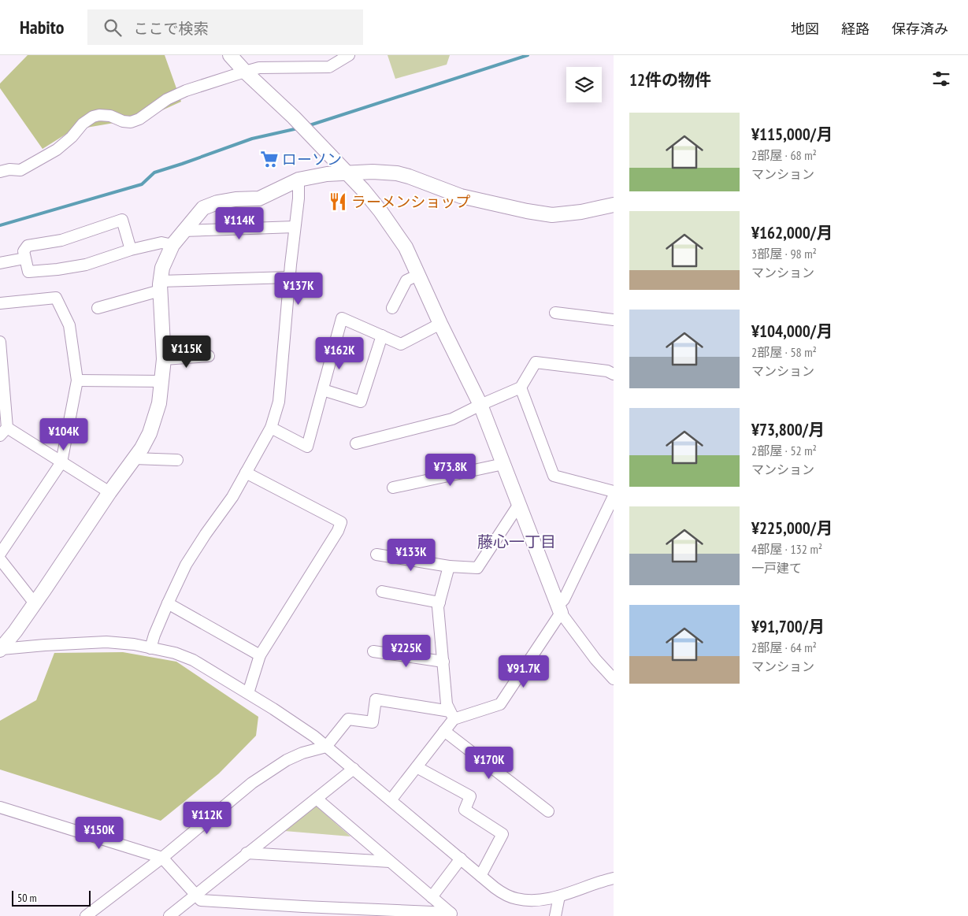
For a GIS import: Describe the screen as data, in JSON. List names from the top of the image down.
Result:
{
  "districts": ["藤心一丁目"],
  "places": {
    "supermarket": ["ローソン"],
    "restaurant": ["ラーメンショップ"]
  },
  "scale_bar": "50 m",
  "page": {
    "header": "Habito",
    "search": "ここで検索",
    "nav": ["地図", "経路", "保存済み"],
    "heading": "12件の物件",
    "list": [
      {
        "name": "¥115,000/月",
        "note": "2部屋 · 68 m² · マンション"
      },
      {
        "name": "¥162,000/月",
        "note": "3部屋 · 98 m² · マンション"
      },
      {
        "name": "¥104,000/月",
        "note": "2部屋 · 58 m² · マンション"
      },
      {
        "name": "¥73,800/月",
        "note": "2部屋 · 52 m² · マンション"
      },
      {
        "name": "¥225,000/月",
        "note": "4部屋 · 132 m² · 一戸建て"
      },
      {
        "name": "¥91,700/月",
        "note": "2部屋 · 64 m² · マンション"
      }
    ],
    "price": [
      "¥114K",
      "¥137K",
      "¥115K",
      "¥162K",
      "¥104K",
      "¥73.8K",
      "¥133K",
      "¥225K",
      "¥91.7K",
      "¥170K",
      "¥112K",
      "¥150K"
    ],
    "scale": "50 m"
  }
}
